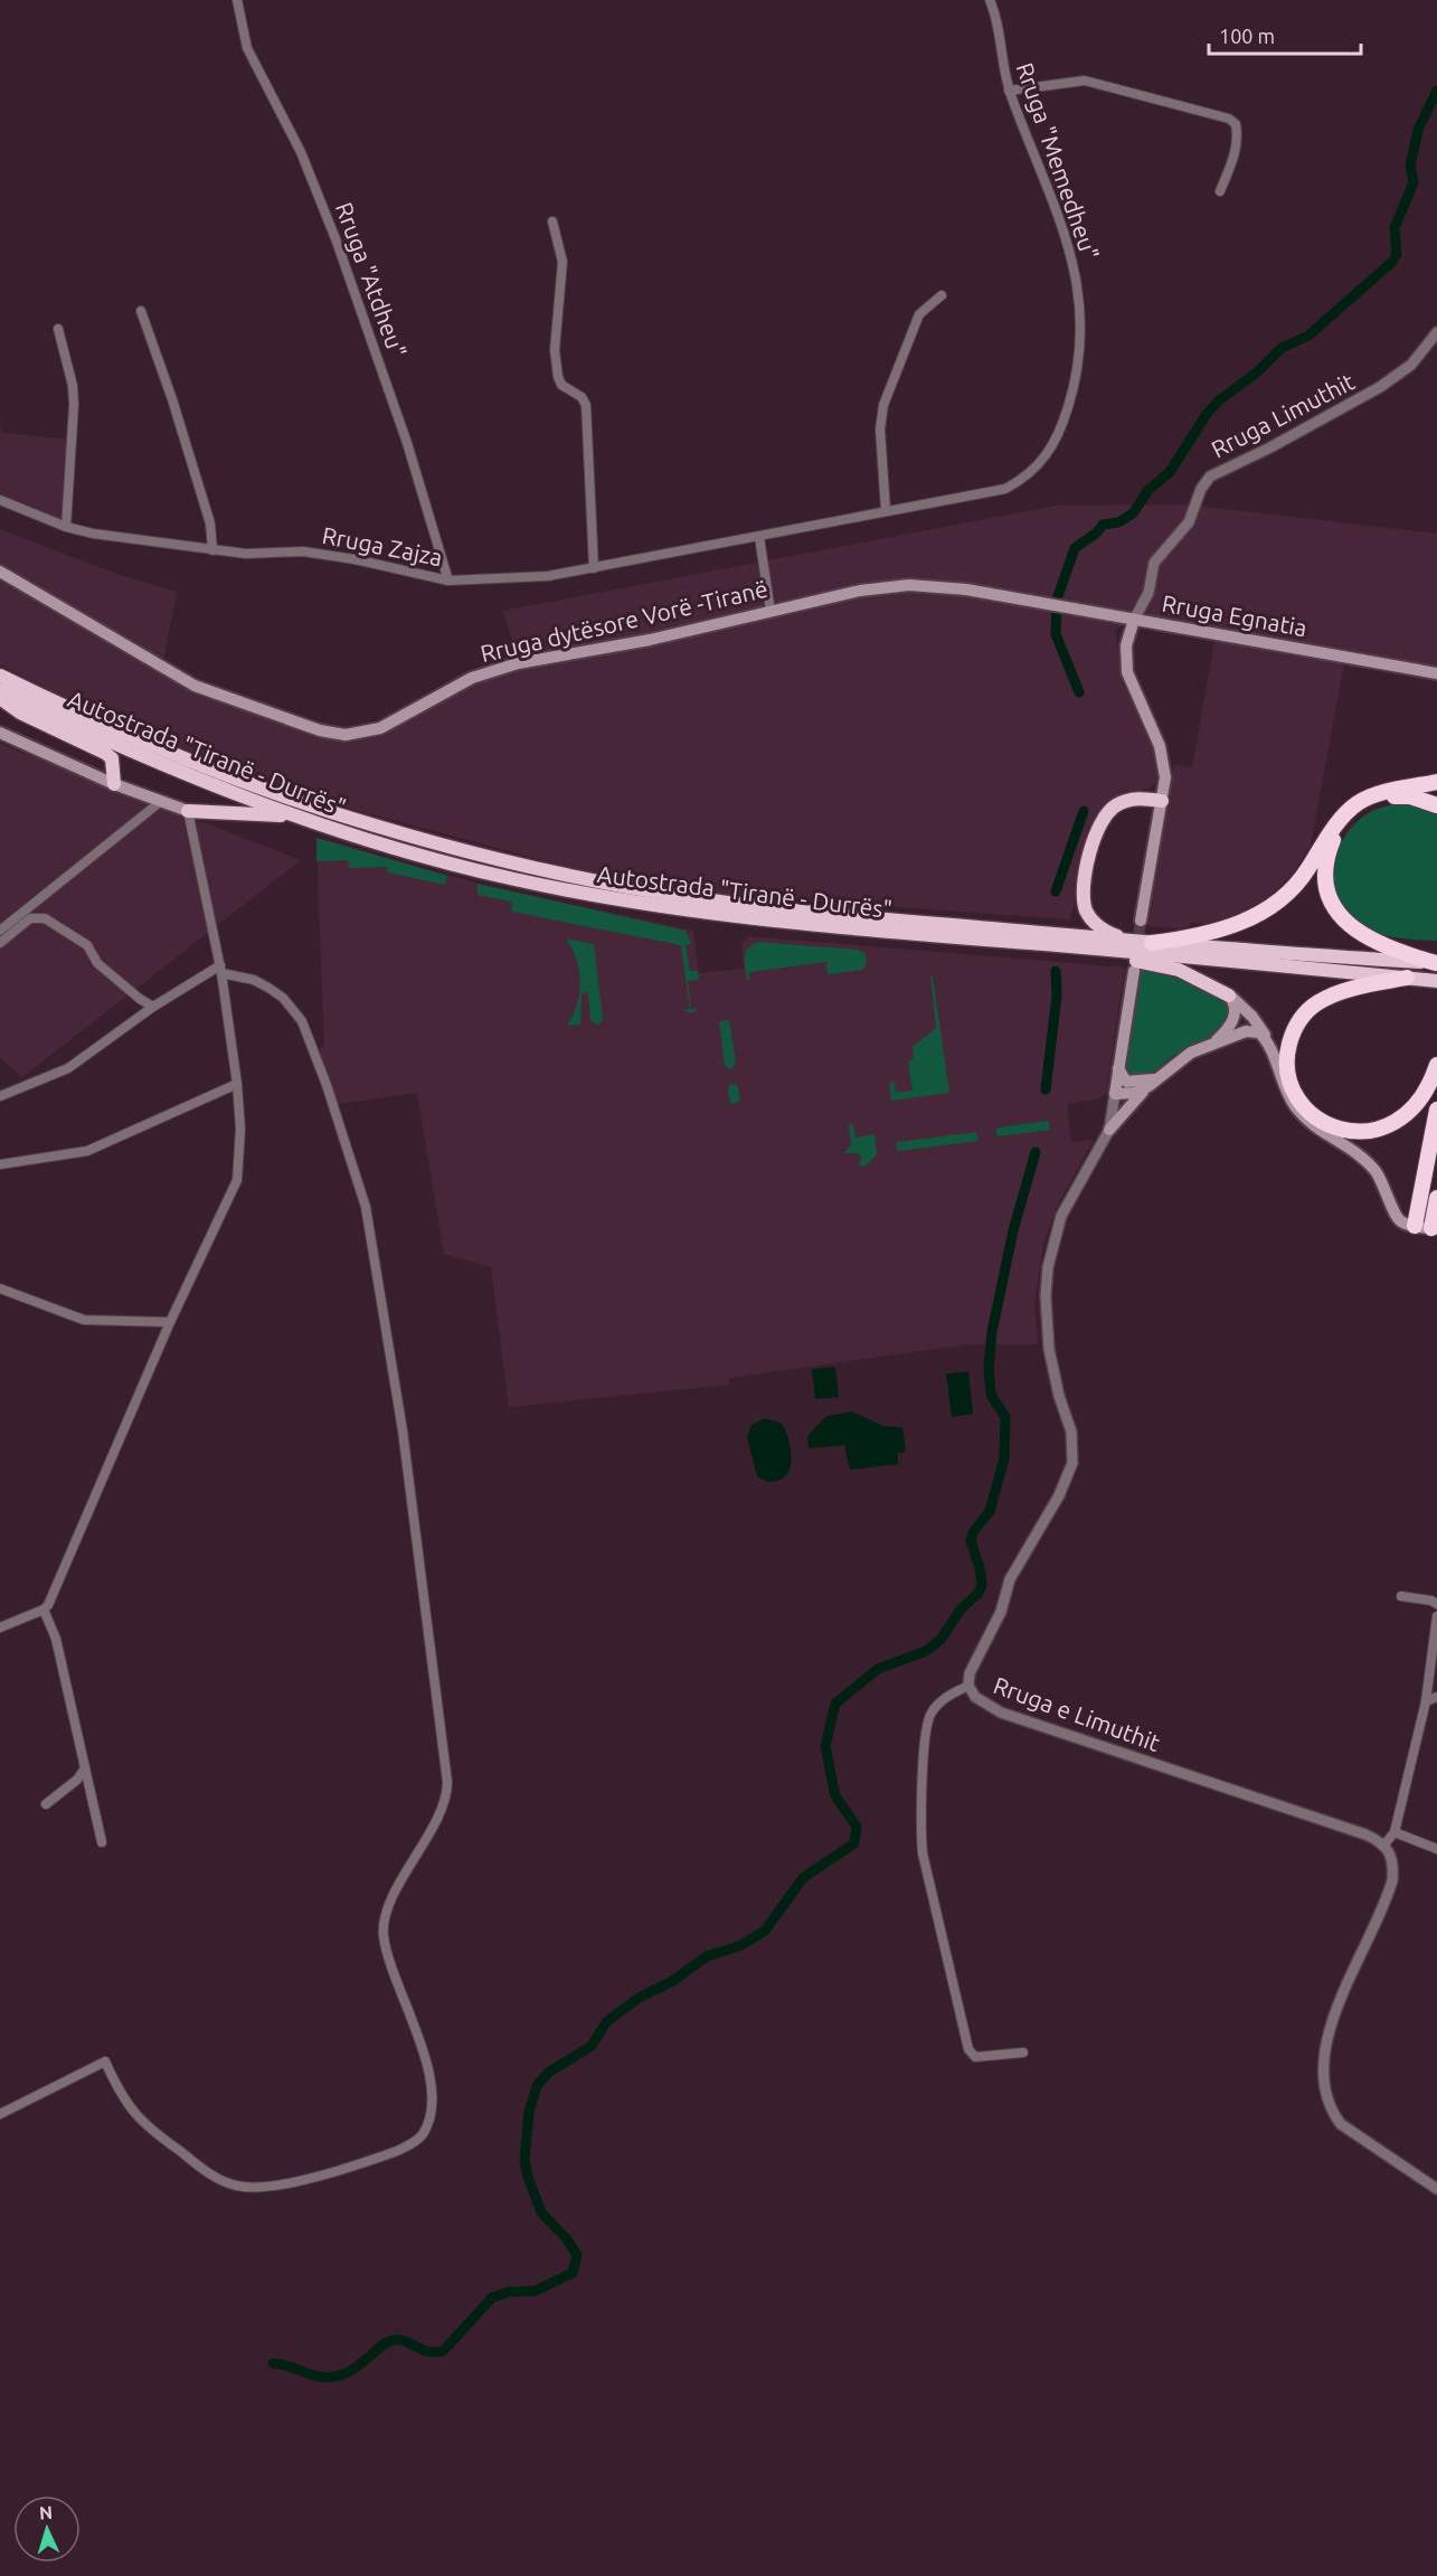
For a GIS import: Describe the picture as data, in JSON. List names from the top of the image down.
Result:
{
  "streets": {
    "highway": ["Autostrada \"Tiranë - Durrës\""],
    "main road": ["Rruga Egnatia", "Rruga dytësore Vorë -Tiranë"],
    "street": [
      "Rruga \"Memedheu\"",
      "Rruga \"Atdheu\"",
      "Rruga Limuthit",
      "Rruga Zajza",
      "Rruga e Limuthit"
    ]
  },
  "crossings": [
    ["Rruga \"Memedheu\"", "Rruga Zajza"],
    ["Rruga \"Atdheu\"", "Rruga Zajza"],
    ["Rruga Limuthit", "Rruga Egnatia"],
    ["Rruga Limuthit", "Rruga dytësore Vorë -Tiranë"],
    ["Rruga Egnatia", "Rruga dytësore Vorë -Tiranë"]
  ],
  "scale_bar": "100 m",
  "north": "top"
}
